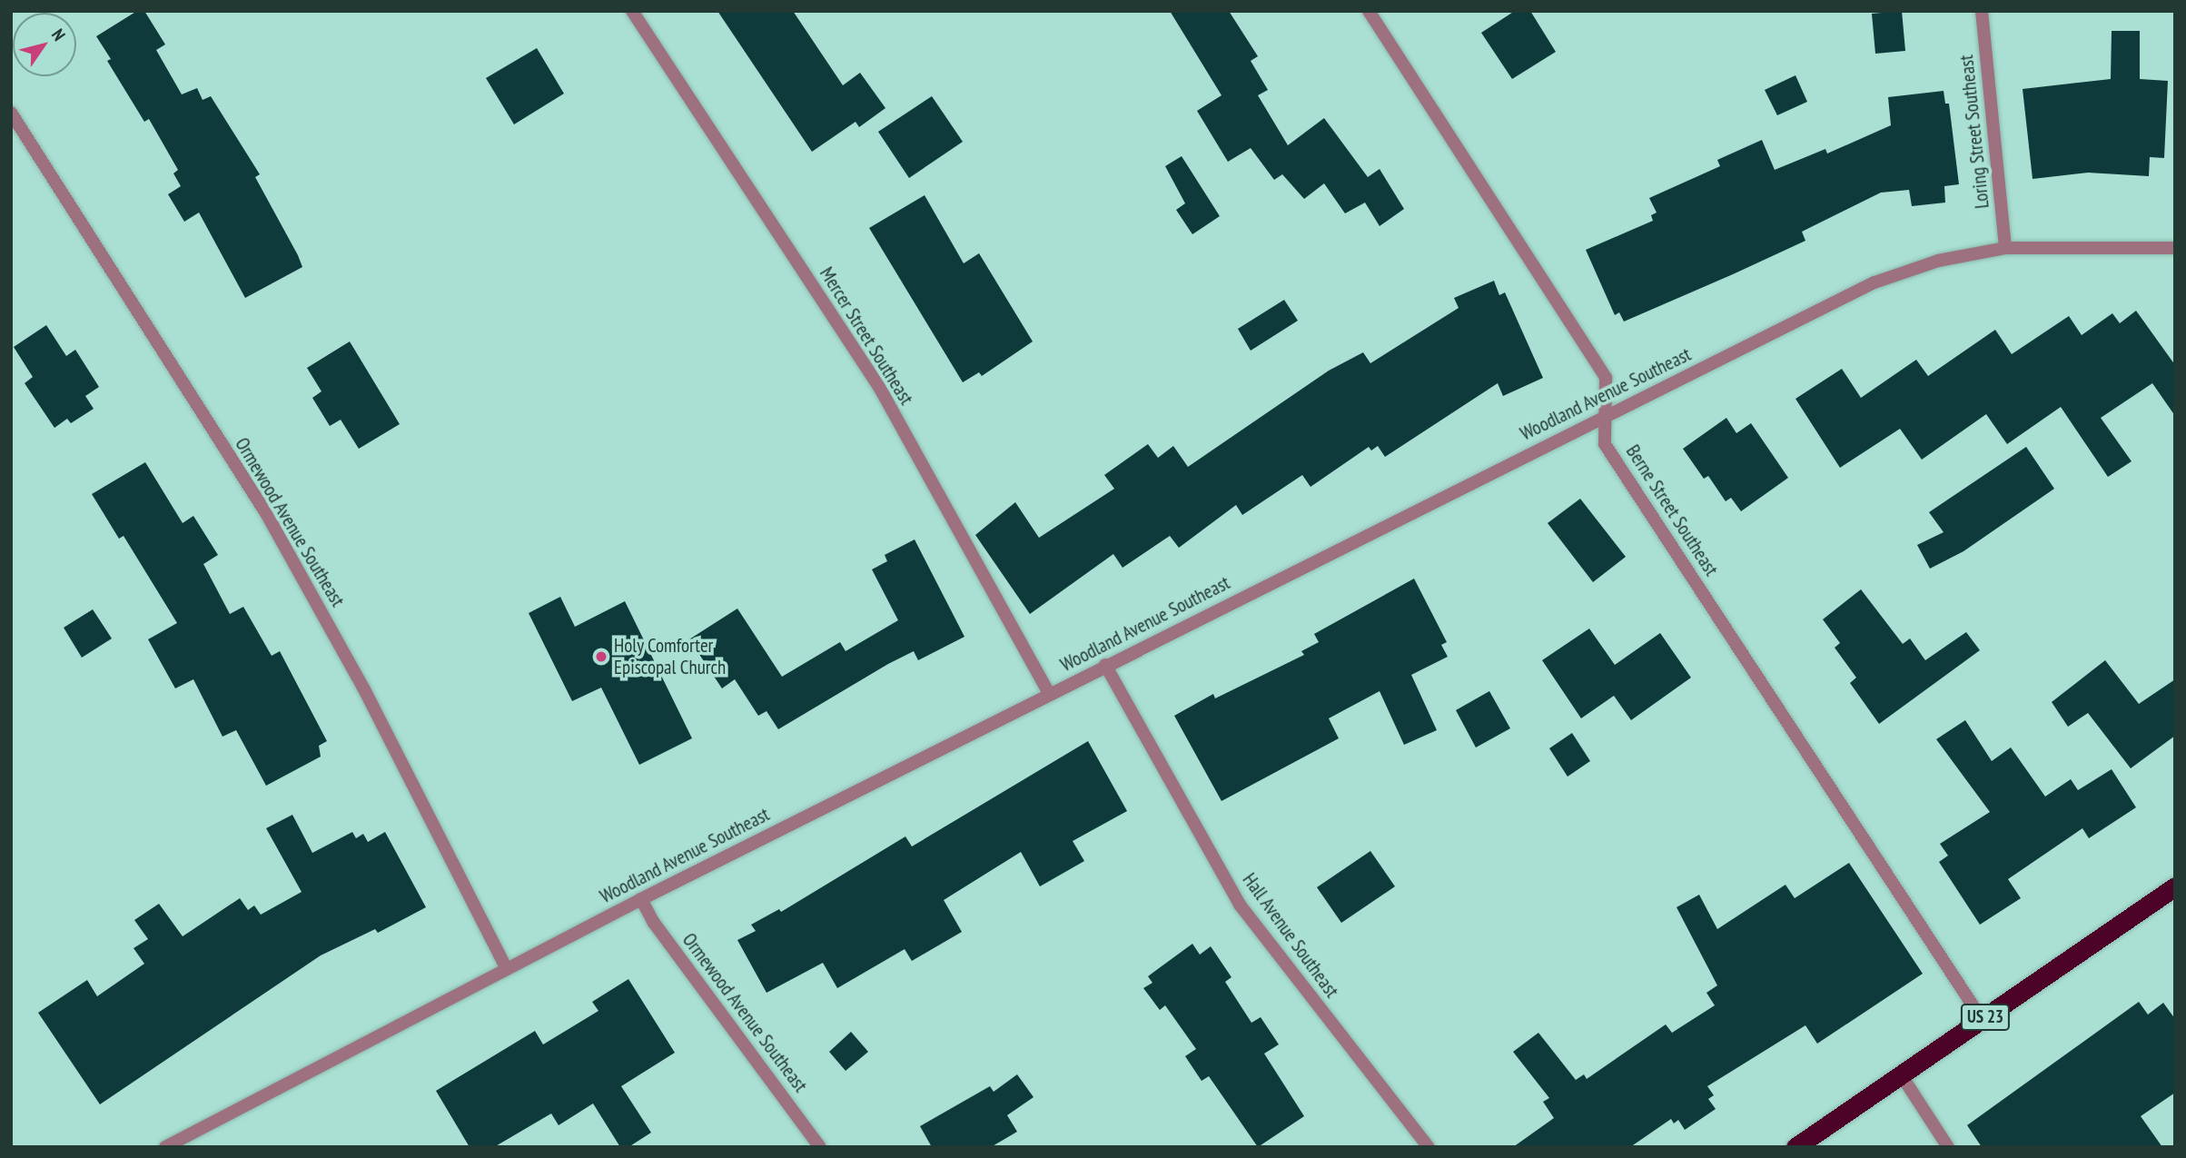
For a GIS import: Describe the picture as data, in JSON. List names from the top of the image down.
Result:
{
  "streets": {
    "highway": ["US 23"],
    "street": [
      "Loring Street Southeast",
      "Mercer Street Southeast",
      "Woodland Avenue Southeast",
      "Berne Street Southeast",
      "Ormewood Avenue Southeast",
      "Hall Avenue Southeast"
    ]
  },
  "crossings": [
    ["Loring Street Southeast", "Woodland Avenue Southeast"],
    ["Mercer Street Southeast", "Woodland Avenue Southeast"],
    ["Woodland Avenue Southeast", "Berne Street Southeast"],
    ["Woodland Avenue Southeast", "Ormewood Avenue Southeast"],
    ["Woodland Avenue Southeast", "Hall Avenue Southeast"],
    ["Berne Street Southeast", "US 23"]
  ],
  "places": ["Holy Comforter Episcopal Church"],
  "north": "top right"
}
